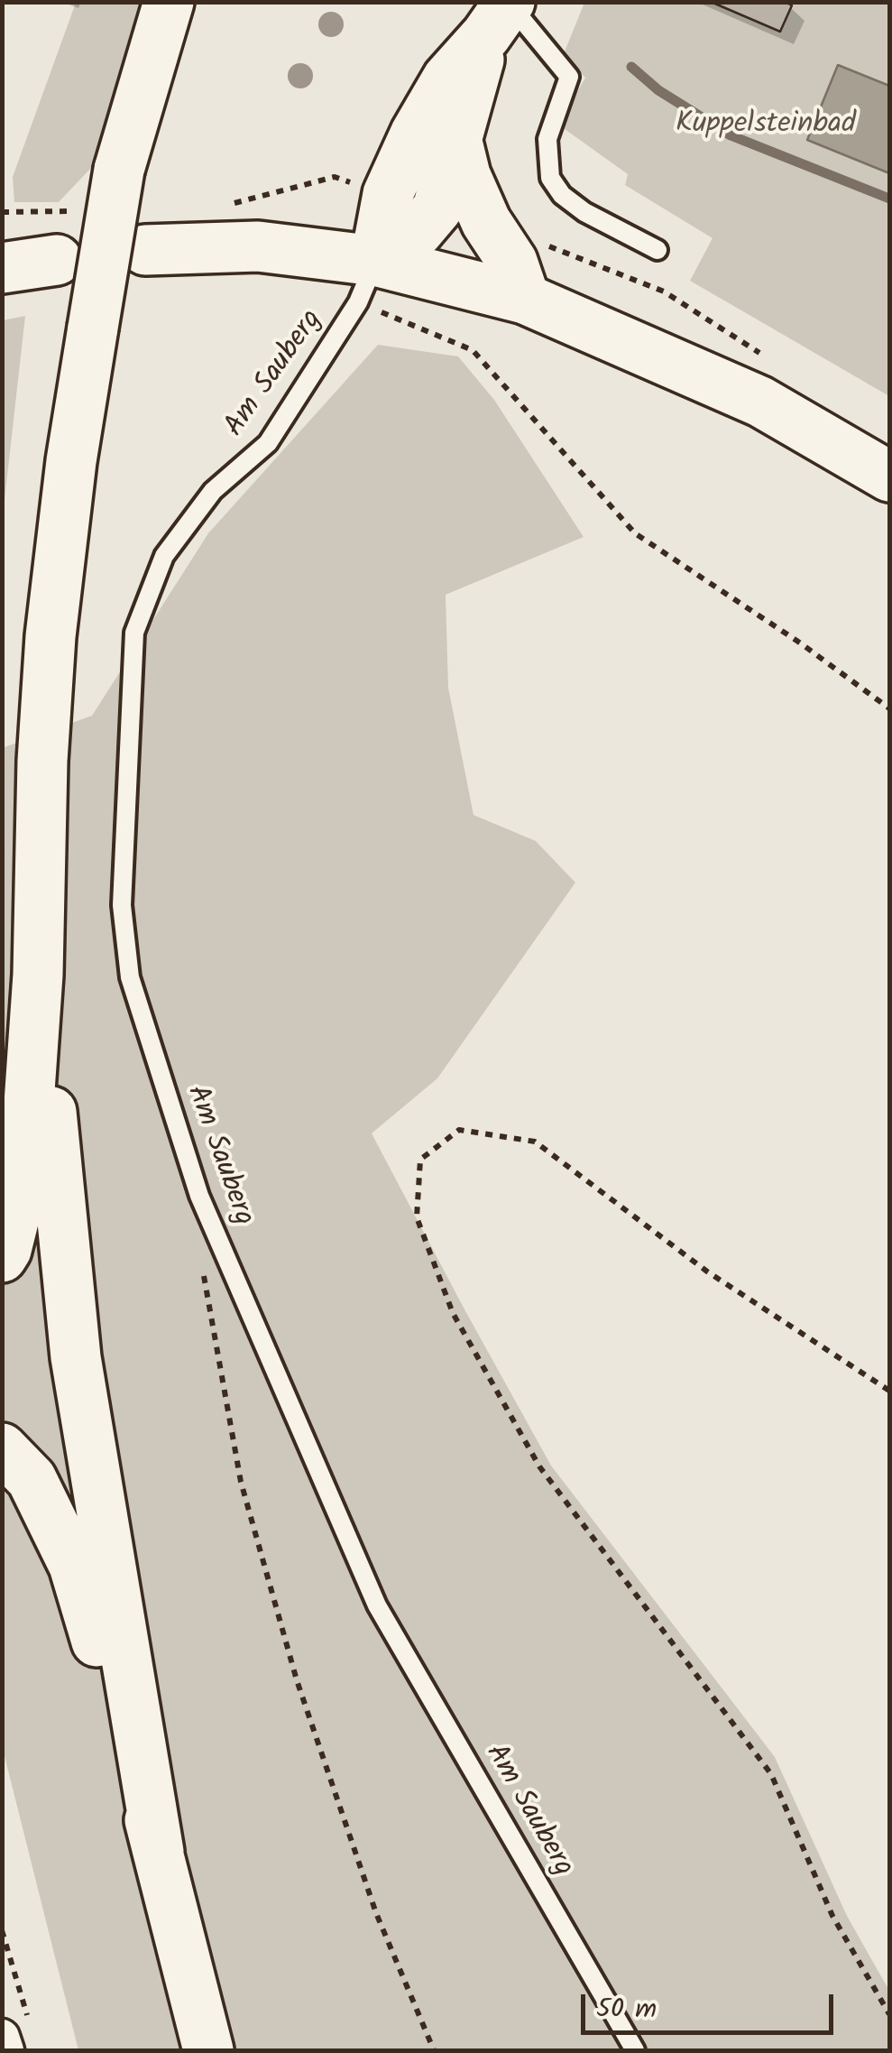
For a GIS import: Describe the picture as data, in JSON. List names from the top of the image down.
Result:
{
  "streets": {
    "lane": ["Am Sauberg"]
  },
  "parks": ["Kuppelsteinbad"],
  "scale_bar": "50 m"
}
